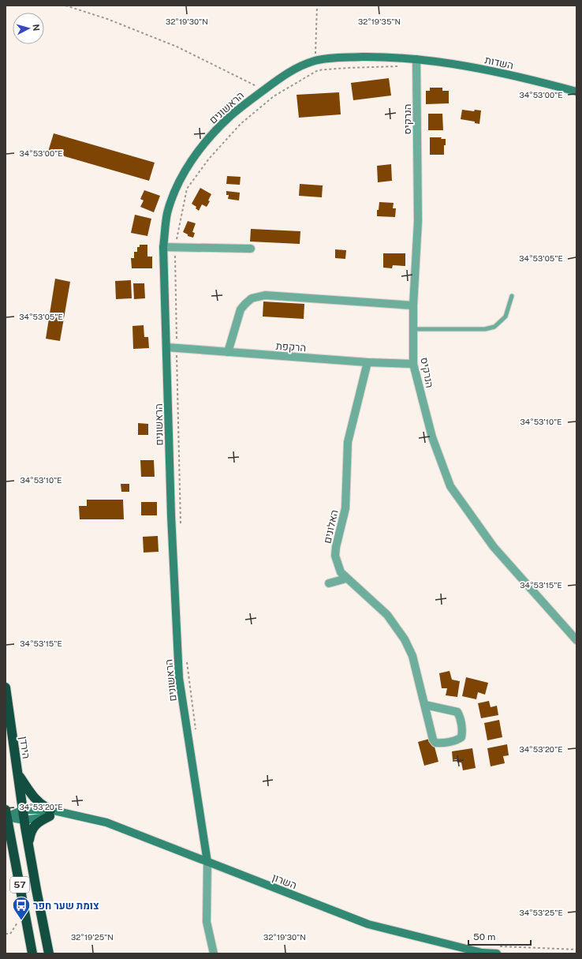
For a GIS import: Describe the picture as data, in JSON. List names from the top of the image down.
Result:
{
  "streets": {
    "highway": ["הירדן", "57"],
    "street": [
      "השדות",
      "הראשונים",
      "הנרקיס",
      "הרקפת",
      "האלונים",
      "השרון"
    ]
  },
  "crossings": [
    ["השדות", "הראשונים"],
    ["השדות", "הנרקיס"],
    ["הראשונים", "הנרקיס"],
    ["הראשונים", "הרקפת"],
    ["הראשונים", "השרון"],
    ["הנרקיס", "הרקפת"],
    ["הרקפת", "האלונים"],
    ["הירדן", "השרון"],
    ["הירדן", "57"],
    ["השרון", "57"]
  ],
  "places": {
    "bus stop": ["צומת שער חפר"]
  },
  "scale_bar": "50 m",
  "north": "right",
  "coordinates": [
    "32°19'30\"N",
    "32°19'35\"N",
    "34°53'00\"E",
    "34°53'05\"E",
    "34°53'10\"E",
    "34°53'15\"E",
    "34°53'20\"E",
    "34°53'25\"E",
    "32°19'25\"N"
  ]
}
